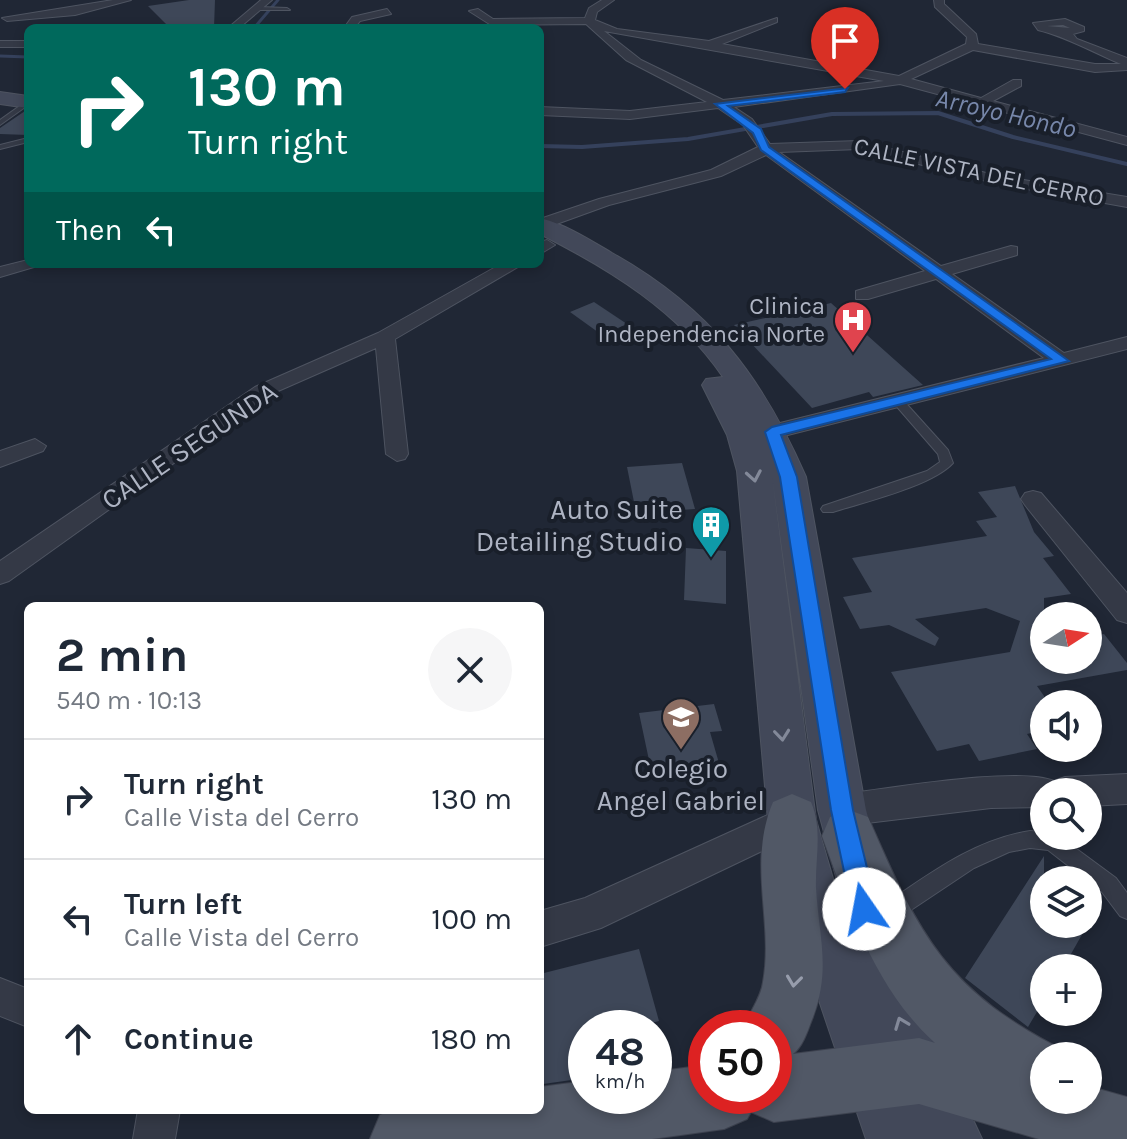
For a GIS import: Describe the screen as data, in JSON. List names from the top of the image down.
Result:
{
  "streets": {
    "street": ["CALLE VISTA DEL CERRO", "CALLE SEGUNDA"]
  },
  "crossings": [
    ["CALLE VISTA DEL CERRO", "CALLE SEGUNDA"]
  ],
  "water": ["Arroyo Hondo"],
  "places": {
    "hospital": ["Clinica Independencia Norte"],
    "building": ["Auto Suite Detailing Studio"],
    "school or university": ["Colegio Angel Gabriel"]
  },
  "north": "right",
  "page": {
    "turn": ["130 m", "Turn right"],
    "then": "Then",
    "map_buttons": ["+", "−"],
    "heading": ["2 min", "540 m · 10:13"],
    "list": [
      {
        "name": "Turn right",
        "note": "Calle Vista del Cerro",
        "value": "130 m"
      },
      {
        "name": "Turn left",
        "note": "Calle Vista del Cerro",
        "value": "100 m"
      },
      {
        "name": "Continue",
        "value": "180 m"
      }
    ],
    "speed": "48 km/h",
    "limit": "50"
  }
}
